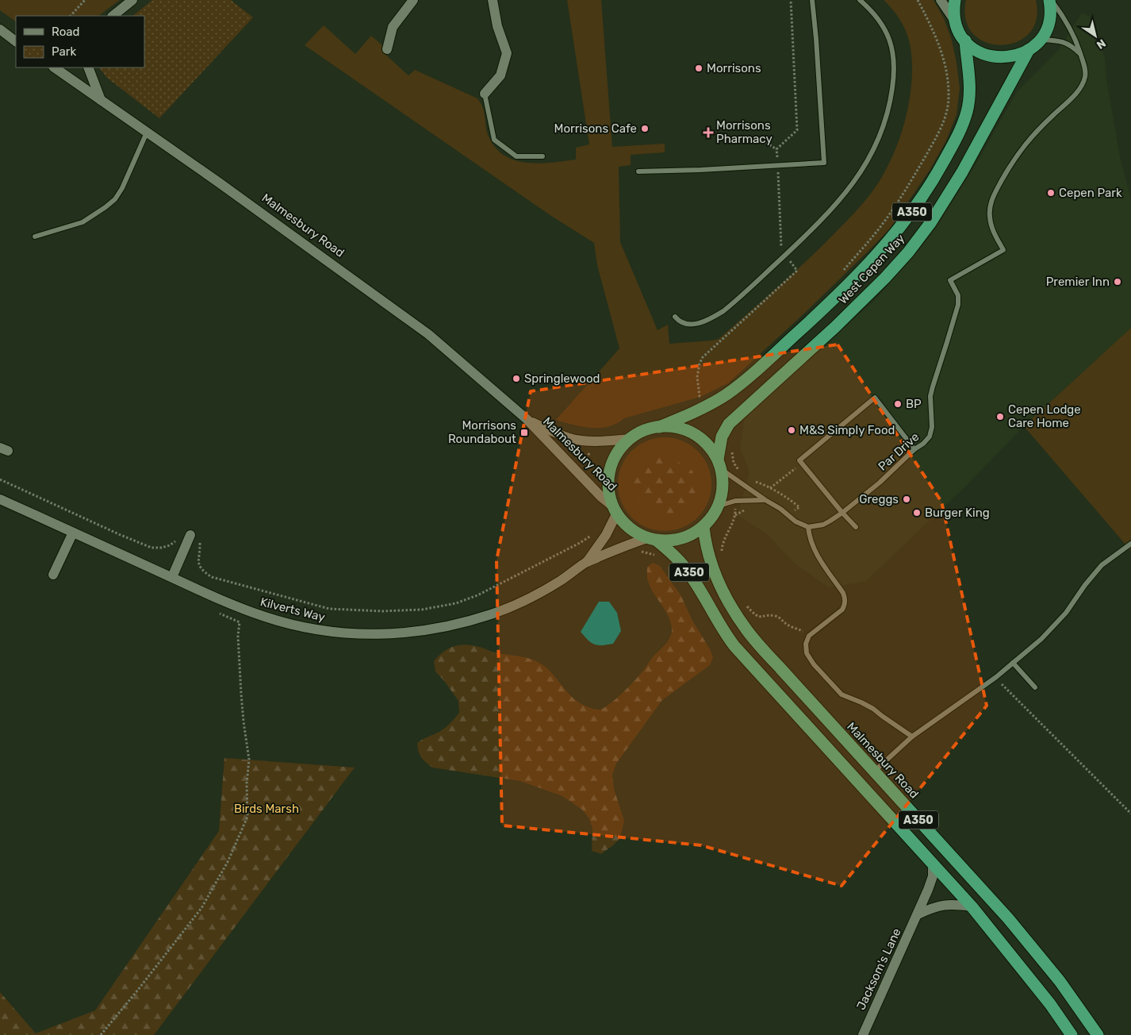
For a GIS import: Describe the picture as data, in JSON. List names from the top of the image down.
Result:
{
  "streets": {
    "highway": ["A350", "Malmesbury Road", "West Cepen Way"],
    "main road": ["Kilverts Way", "Jacksom's Lane"],
    "lane": ["Par Drive"]
  },
  "crossings": [
    ["A350", "Malmesbury Road"],
    ["A350", "West Cepen Way"],
    ["A350", "Kilverts Way"],
    ["A350", "Jacksom's Lane"],
    ["Malmesbury Road", "West Cepen Way"],
    ["Malmesbury Road", "Kilverts Way"],
    ["West Cepen Way", "Kilverts Way"]
  ],
  "parks": ["Birds Marsh"],
  "places": {
    "other": [
      "Morrisons",
      "Morrisons Cafe",
      "Cepen Park",
      "Premier Inn",
      "Springlewood",
      "BP",
      "Cepen Lodge Care Home",
      "M&S Simply Food",
      "Greggs",
      "Burger King"
    ],
    "health": ["Morrisons Pharmacy"],
    "transit": ["Morrisons Roundabout"]
  },
  "legend": ["Road", "Park"],
  "north": "bottom right"
}
